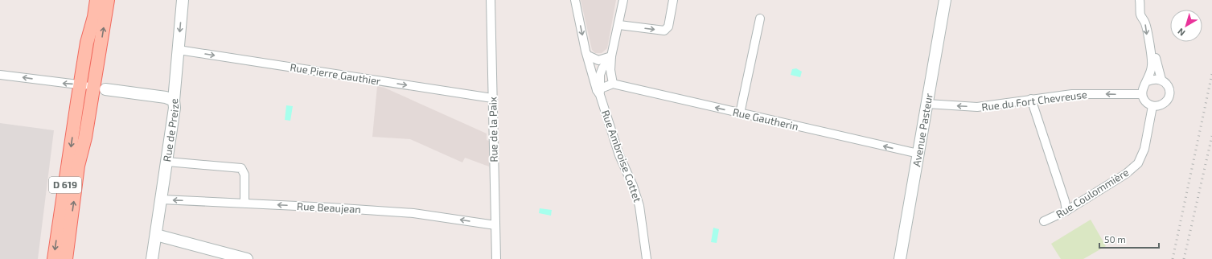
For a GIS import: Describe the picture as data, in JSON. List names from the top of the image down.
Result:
{
  "streets": {
    "main road": ["D 619"],
    "street": [
      "Rue Pierre Gauthier",
      "Rue du Fort Chevreuse",
      "Rue Gautherin",
      "Rue de Preize",
      "Rue de la Paix",
      "Avenue Pasteur",
      "Rue Ambroise Cottet",
      "Rue Coulommière",
      "Rue Beaujean"
    ]
  },
  "crossings": [
    ["Rue Pierre Gauthier", "Rue de Preize"],
    ["Rue Pierre Gauthier", "Rue de la Paix"],
    ["Rue du Fort Chevreuse", "Avenue Pasteur"],
    ["Rue du Fort Chevreuse", "Rue Coulommière"],
    ["Rue Gautherin", "Avenue Pasteur"],
    ["Rue de Preize", "Rue Beaujean"],
    ["Rue de la Paix", "Rue Beaujean"]
  ],
  "one_way": [
    "Rue Pierre Gauthier",
    "Rue du Fort Chevreuse",
    "Rue Gautherin",
    "Rue Beaujean"
  ],
  "scale_bar": "50 m",
  "north": "bottom left"
}
